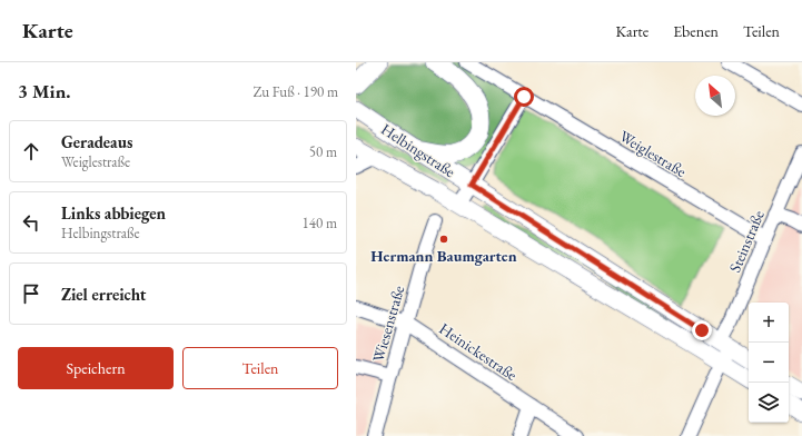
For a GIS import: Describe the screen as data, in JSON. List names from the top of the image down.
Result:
{
  "streets": {
    "main road": ["Helbingstraße"],
    "street": [
      "Weiglestraße",
      "Steinstraße",
      "Wiesenstraße",
      "Heinickestraße"
    ]
  },
  "crossings": [
    ["Helbingstraße", "Steinstraße"],
    ["Weiglestraße", "Steinstraße"],
    ["Wiesenstraße", "Heinickestraße"]
  ],
  "places": ["Hermann Baumgarten"],
  "north": "top left",
  "page": {
    "header": "Karte",
    "nav": ["Karte", "Ebenen", "Teilen"],
    "heading": ["3 Min.", "Zu Fuß · 190 m"],
    "list": [
      ["Geradeaus", "Weiglestraße", "50 m"],
      ["Links abbiegen", "Helbingstraße", "140 m"],
      "Ziel erreicht"
    ],
    "map_buttons": ["+", "−"],
    "buttons": ["Speichern", "Teilen"]
  }
}
